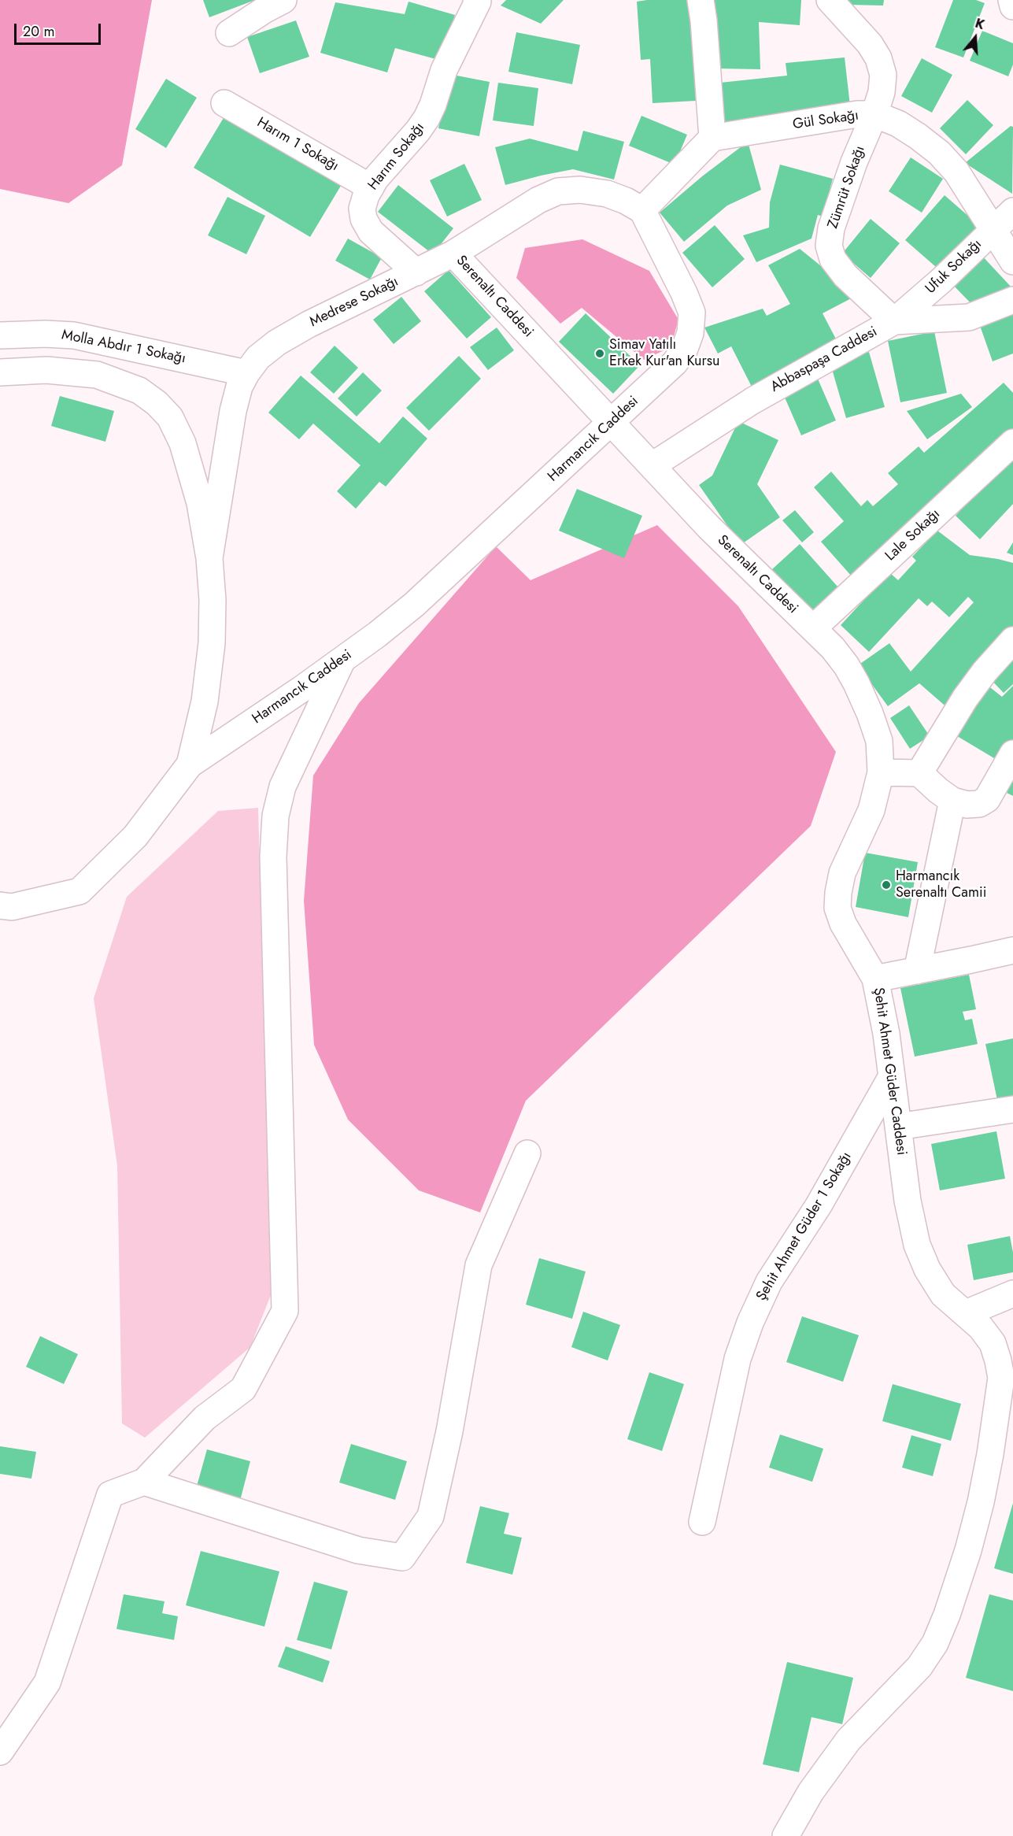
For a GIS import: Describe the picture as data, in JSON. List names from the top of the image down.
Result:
{
  "streets": {
    "street": [
      "Gül Sokağı",
      "Harım 1 Sokağı",
      "Harım Sokağı",
      "Zümrüt Sokağı",
      "Ufuk Sokağı",
      "Serenaltı Caddesi",
      "Medrese Sokağı",
      "Molla Abdır 1 Sokağı",
      "Abbaspaşa Caddesi",
      "Harmancık Caddesi",
      "Lale Sokağı",
      "Şehit Ahmet Güder Caddesi",
      "Şehit Ahmet Güder 1 Sokağı"
    ]
  },
  "crossings": [
    ["Gül Sokağı", "Zümrüt Sokağı"],
    ["Gül Sokağı", "Ufuk Sokağı"],
    ["Harım 1 Sokağı", "Harım Sokağı"],
    ["Harım Sokağı", "Medrese Sokağı"],
    ["Zümrüt Sokağı", "Ufuk Sokağı"],
    ["Zümrüt Sokağı", "Abbaspaşa Caddesi"],
    ["Ufuk Sokağı", "Abbaspaşa Caddesi"],
    ["Serenaltı Caddesi", "Medrese Sokağı"],
    ["Serenaltı Caddesi", "Abbaspaşa Caddesi"],
    ["Serenaltı Caddesi", "Harmancık Caddesi"],
    ["Serenaltı Caddesi", "Lale Sokağı"],
    ["Serenaltı Caddesi", "Şehit Ahmet Güder Caddesi"],
    ["Medrese Sokağı", "Molla Abdır 1 Sokağı"],
    ["Medrese Sokağı", "Harmancık Caddesi"],
    ["Şehit Ahmet Güder Caddesi", "Şehit Ahmet Güder 1 Sokağı"]
  ],
  "places": ["Simav Yatılı Erkek Kur'an Kursu", "Harmancık Serenaltı Camii"],
  "scale_bar": "20 m",
  "north": "top"
}
